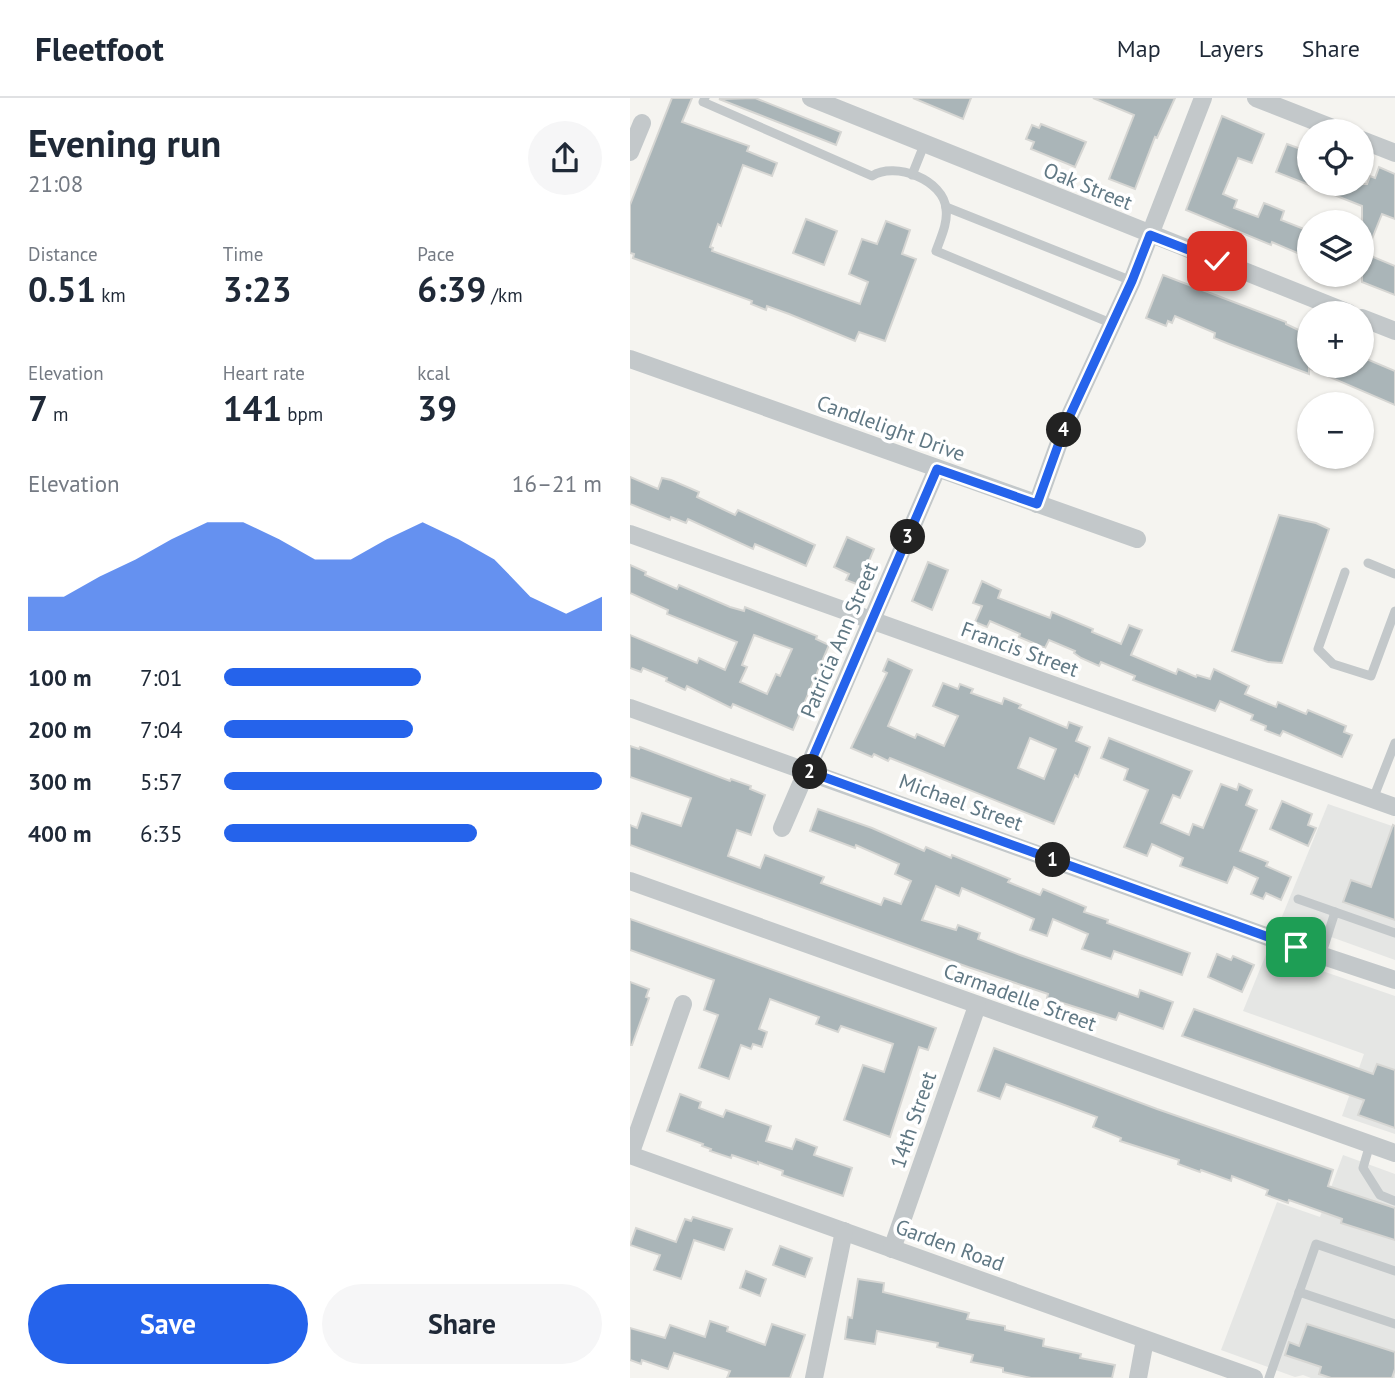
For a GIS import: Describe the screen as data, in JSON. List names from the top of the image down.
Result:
{
  "streets": {
    "street": [
      "Oak Street",
      "Candlelight Drive",
      "Patricia Ann Street",
      "Francis Street",
      "Michael Street",
      "Carmadelle Street",
      "14th Street",
      "Garden Road"
    ]
  },
  "crossings": [
    ["Candlelight Drive", "Patricia Ann Street"],
    ["Patricia Ann Street", "Francis Street"],
    ["Patricia Ann Street", "Michael Street"],
    ["Carmadelle Street", "14th Street"],
    ["14th Street", "Garden Road"]
  ],
  "page": {
    "header": "Fleetfoot",
    "nav": ["Map", "Layers", "Share"],
    "heading": ["Evening run", "21:08"],
    "map_buttons": ["+", "−"],
    "stats": [
      ["Distance", "0.51 km"],
      ["Time", "3:23"],
      ["Pace", "6:39 /km"],
      ["Elevation", "7 m"],
      ["Heart rate", "141 bpm"],
      ["kcal", "39"]
    ],
    "pins": [
      "4",
      "3",
      "2",
      "1"
    ],
    "chart": ["Elevation", "16–21 m"],
    "list": [
      {
        "name": "100 m",
        "note": "7:01"
      },
      {
        "name": "200 m",
        "note": "7:04"
      },
      {
        "name": "300 m",
        "note": "5:57"
      },
      {
        "name": "400 m",
        "note": "6:35"
      }
    ],
    "buttons": ["Save", "Share"]
  }
}
